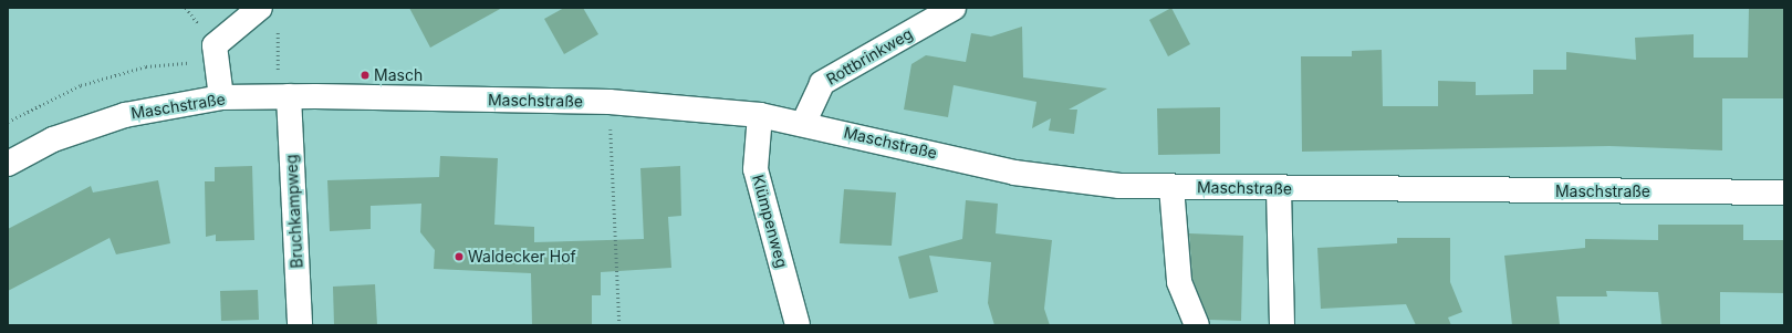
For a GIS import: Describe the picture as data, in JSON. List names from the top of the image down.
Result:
{
  "streets": {
    "street": [
      "Rottbrinkweg",
      "Maschstraße",
      "Bruchkampweg",
      "Klümpenweg"
    ]
  },
  "crossings": [
    ["Rottbrinkweg", "Maschstraße"],
    ["Maschstraße", "Bruchkampweg"],
    ["Maschstraße", "Klümpenweg"]
  ],
  "places": ["Masch", "Waldecker Hof"]
}
